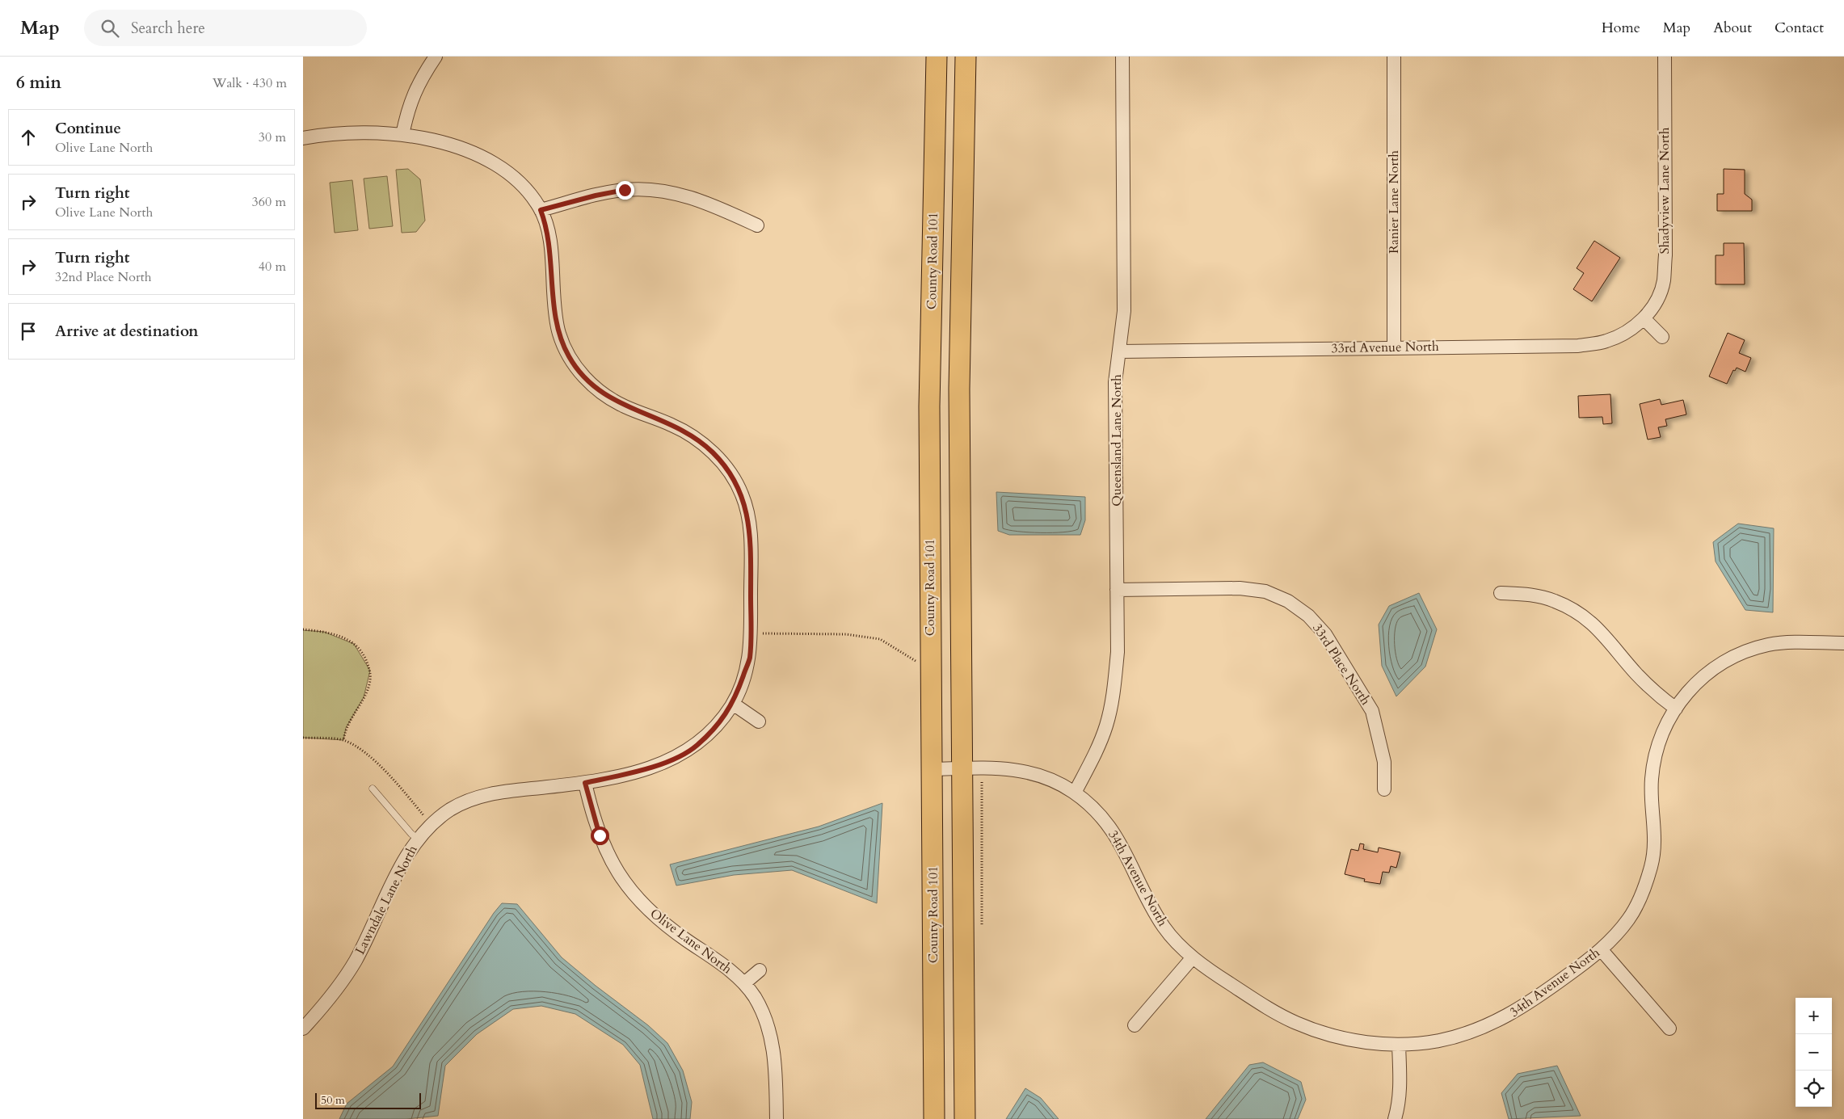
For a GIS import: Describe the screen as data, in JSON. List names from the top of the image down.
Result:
{
  "streets": {
    "main road": ["County Road 101"],
    "street": [
      "Shadyview Lane North",
      "Ranier Lane North",
      "33rd Avenue North",
      "Queensland Lane North",
      "33rd Place North",
      "34th Avenue North",
      "Lawndale Lane North",
      "Olive Lane North"
    ]
  },
  "crossings": [
    ["Shadyview Lane North", "33rd Avenue North"],
    ["Ranier Lane North", "33rd Avenue North"],
    ["County Road 101", "34th Avenue North"],
    ["33rd Avenue North", "Queensland Lane North"],
    ["Queensland Lane North", "33rd Place North"],
    ["Queensland Lane North", "34th Avenue North"],
    ["Lawndale Lane North", "Olive Lane North"]
  ],
  "scale_bar": "50 m",
  "page": {
    "header": "Map",
    "search": "Search here",
    "nav": [
      "Home",
      "Map",
      "About",
      "Contact"
    ],
    "heading": ["6 min", "Walk · 430 m"],
    "list": [
      ["Continue", "Olive Lane North", "30 m"],
      ["Turn right", "Olive Lane North", "360 m"],
      ["Turn right", "32nd Place North", "40 m"],
      "Arrive at destination"
    ],
    "map_buttons": ["+", "−"],
    "scale": "50 m"
  }
}
